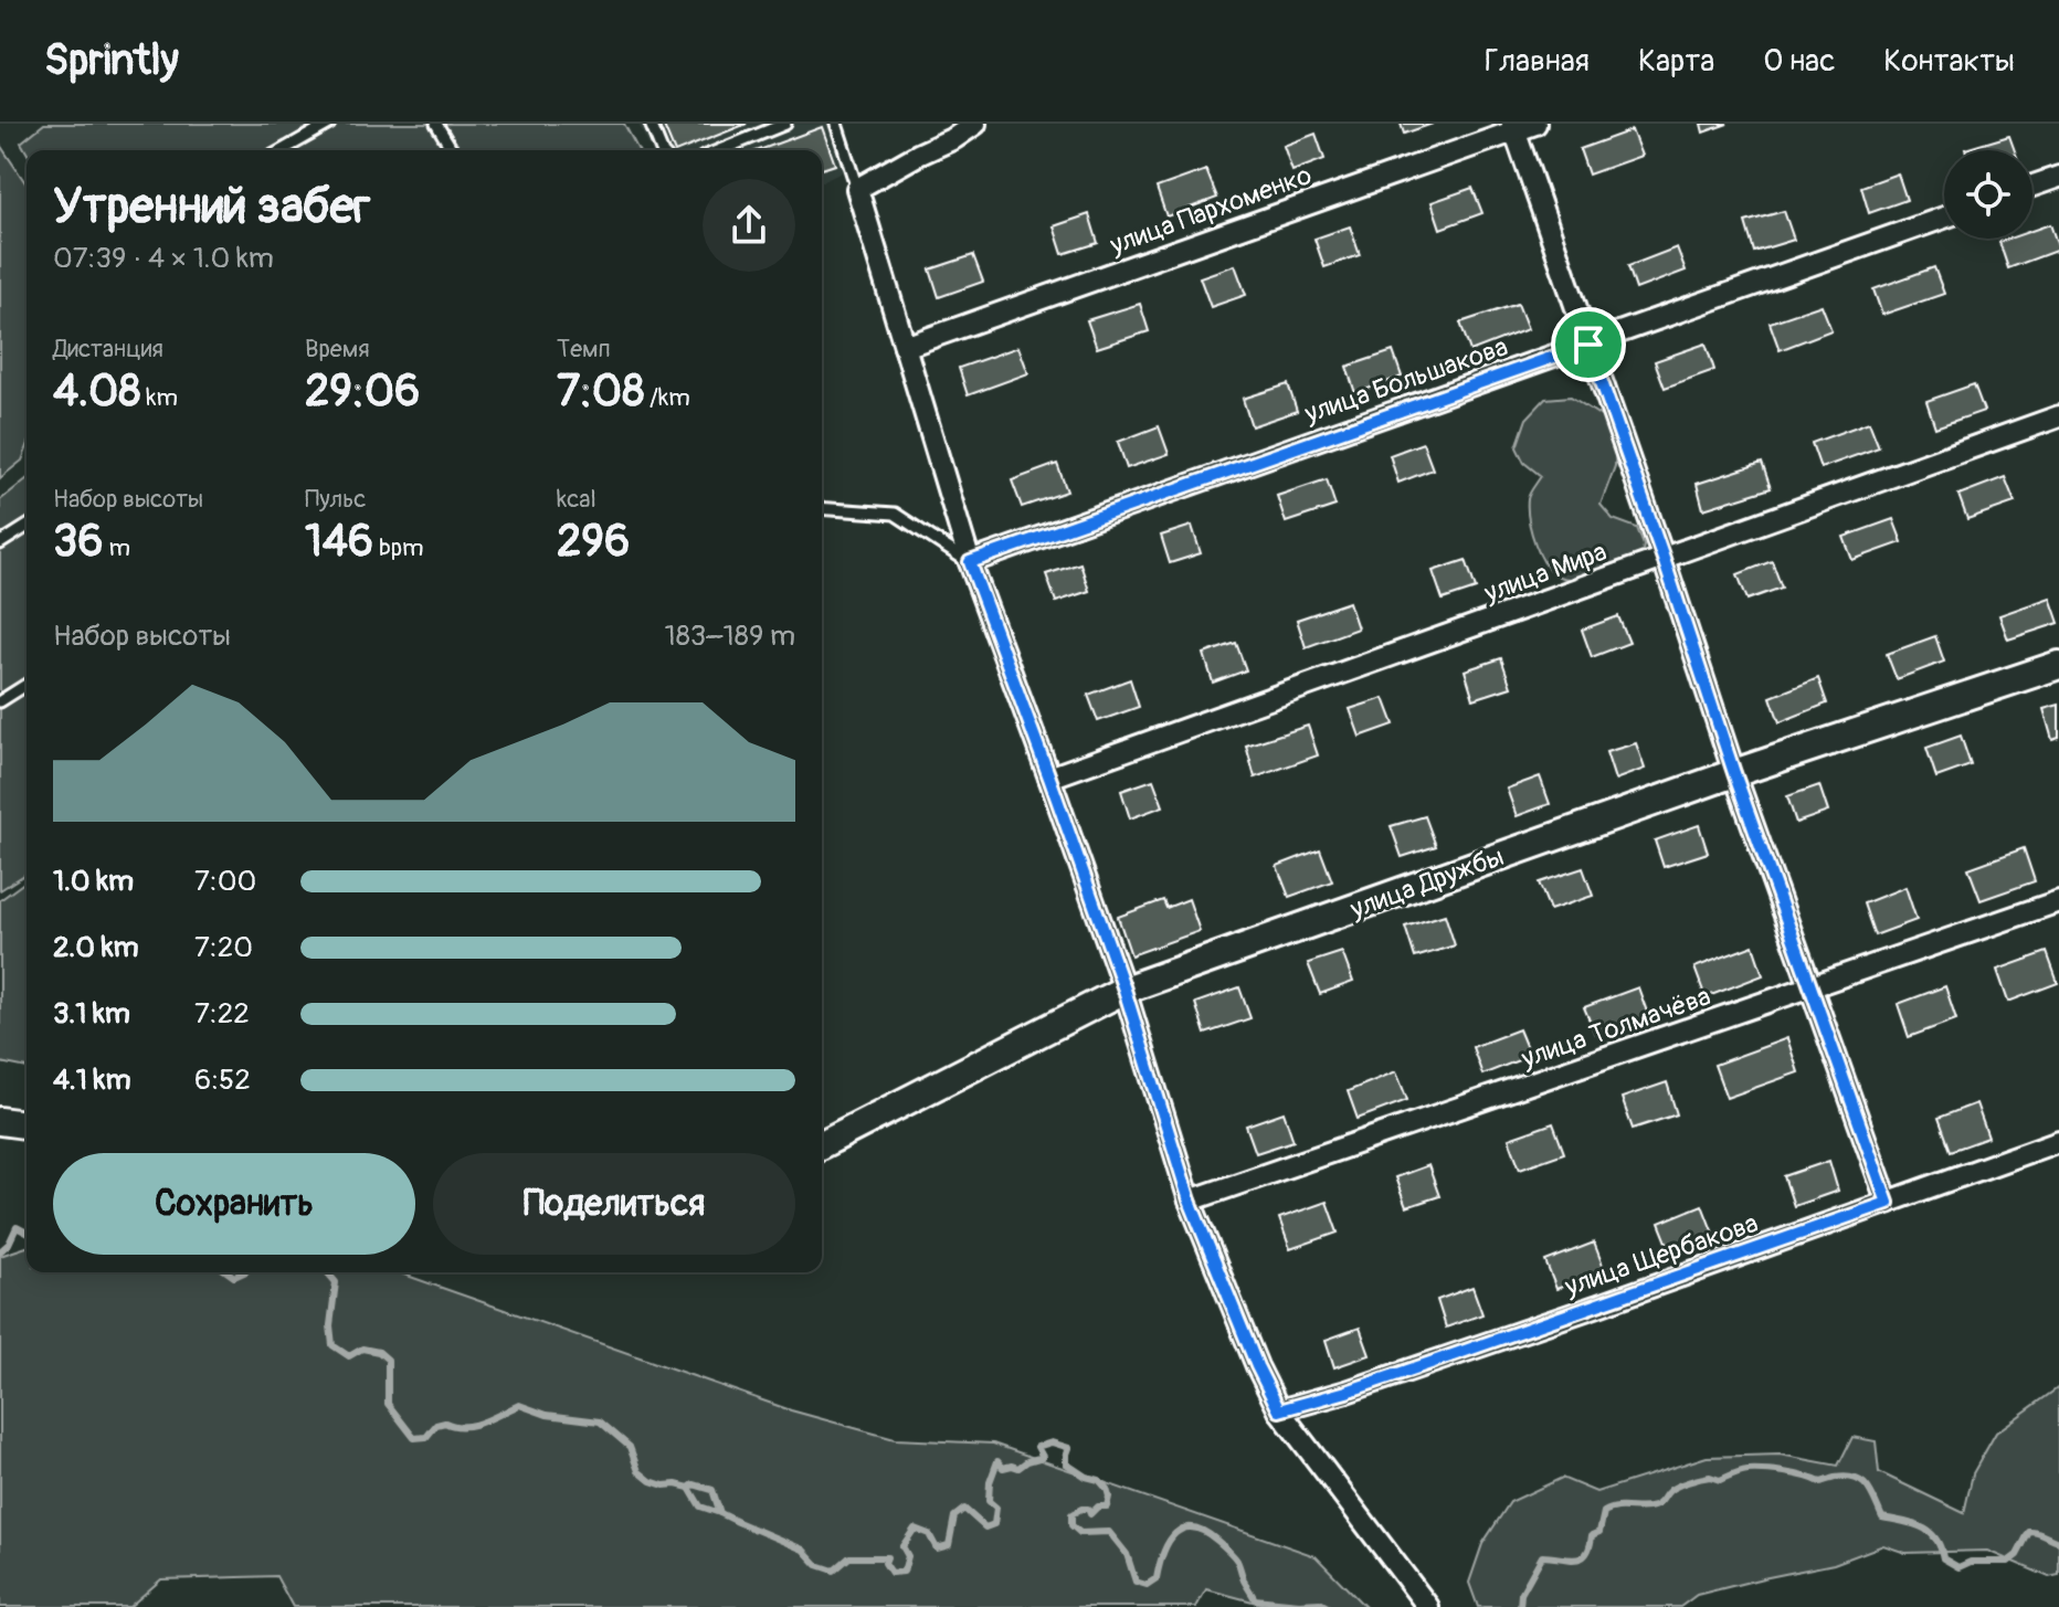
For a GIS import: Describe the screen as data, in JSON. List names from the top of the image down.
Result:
{
  "streets": {
    "street": [
      "улица Пархоменко",
      "улица Большакова",
      "улица Мира",
      "улица Дружбы",
      "улица Толмачёва",
      "улица Щербакова"
    ]
  },
  "page": {
    "header": "Sprintly",
    "nav": [
      "Главная",
      "Карта",
      "О нас",
      "Контакты"
    ],
    "heading": ["Утренний забег", "07:39 · 4 × 1.0 km"],
    "stats": [
      ["Дистанция", "4.08 km"],
      ["Время", "29:06"],
      ["Темп", "7:08 /km"],
      ["Набор высоты", "36 m"],
      ["Пульс", "146 bpm"],
      ["kcal", "296"]
    ],
    "chart": ["Набор высоты", "183–189 m"],
    "list": [
      {
        "name": "1.0 km",
        "note": "7:00"
      },
      {
        "name": "2.0 km",
        "note": "7:20"
      },
      {
        "name": "3.1 km",
        "note": "7:22"
      },
      {
        "name": "4.1 km",
        "note": "6:52"
      }
    ],
    "buttons": ["Сохранить", "Поделиться"]
  }
}
